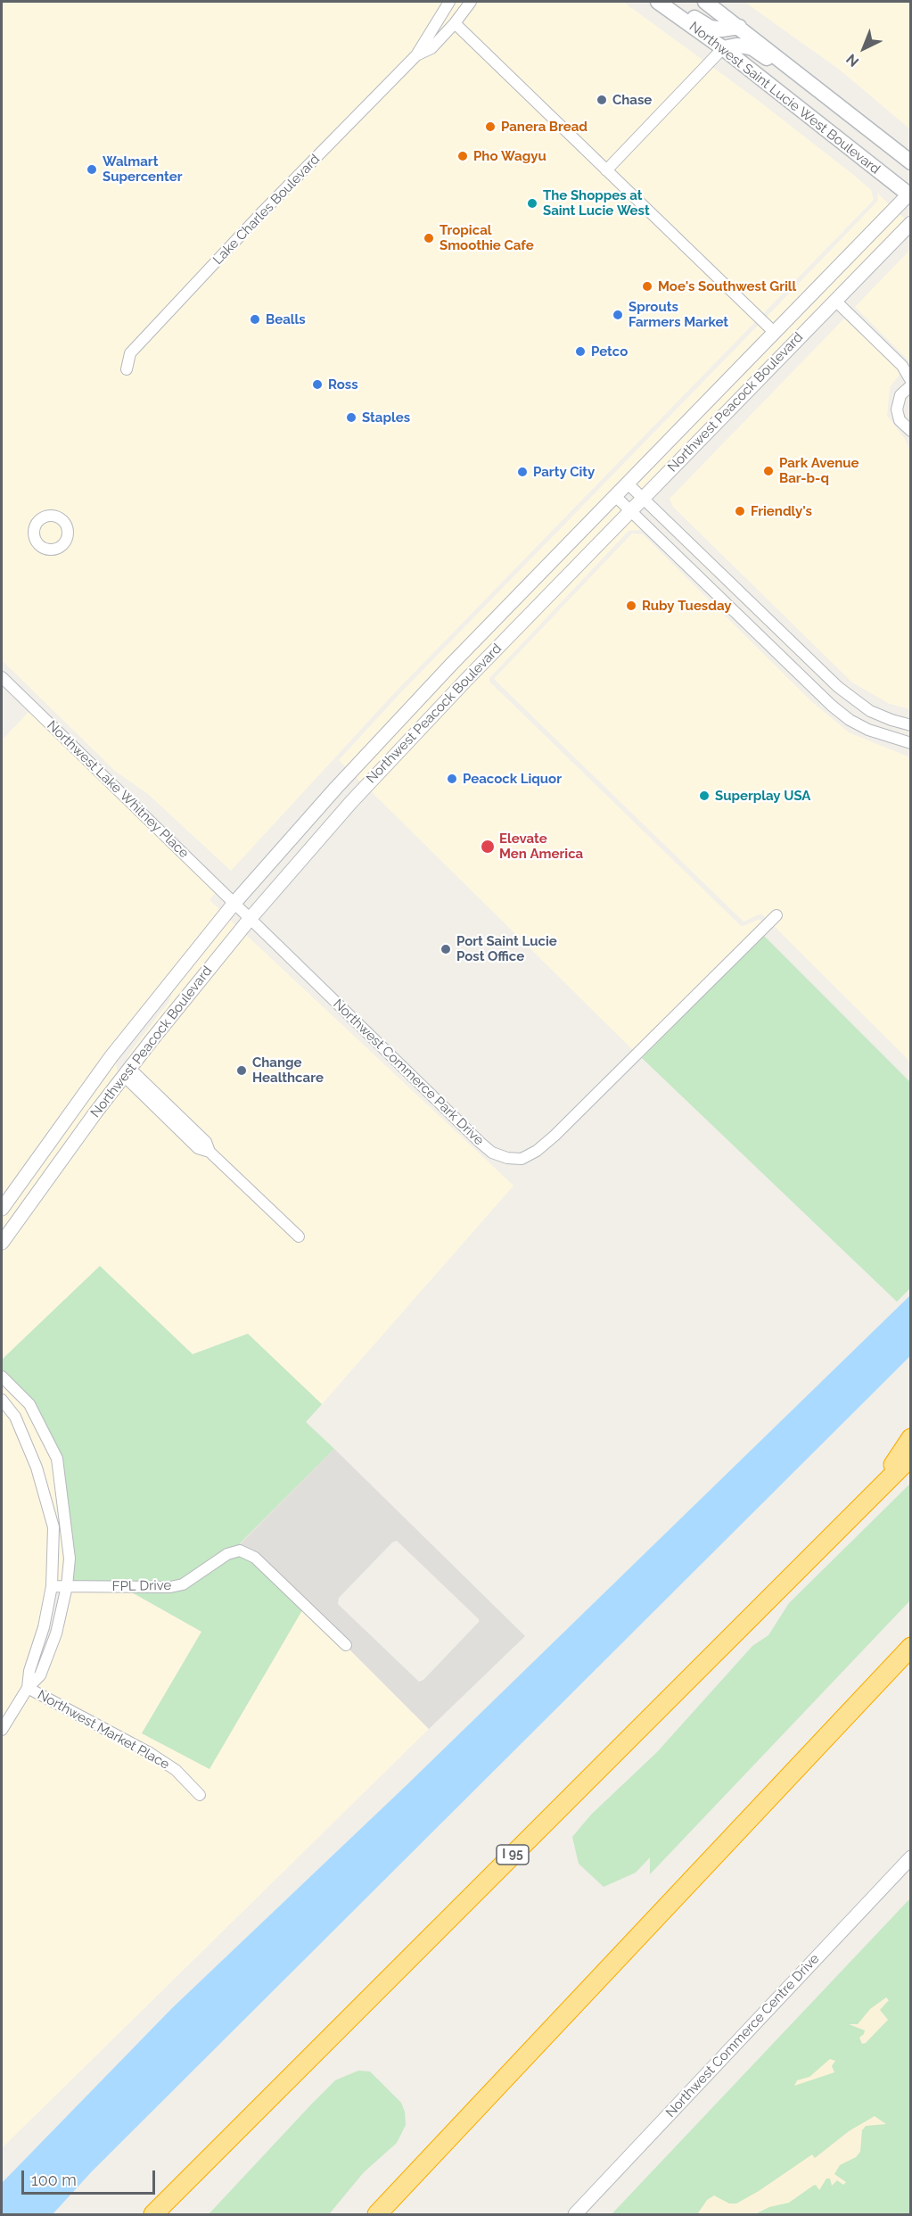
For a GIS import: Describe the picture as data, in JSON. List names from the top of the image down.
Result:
{
  "streets": {
    "highway": ["I 95"],
    "main road": ["Northwest Saint Lucie West Boulevard"],
    "street": [
      "Lake Charles Boulevard",
      "Northwest Peacock Boulevard",
      "Northwest Lake Whitney Place",
      "Northwest Commerce Park Drive",
      "FPL Drive",
      "Northwest Market Place",
      "Northwest Commerce Centre Drive"
    ]
  },
  "crossings": [
    ["Northwest Saint Lucie West Boulevard", "Northwest Peacock Boulevard"],
    ["Northwest Peacock Boulevard", "Northwest Lake Whitney Place"],
    ["Northwest Peacock Boulevard", "Northwest Commerce Park Drive"],
    ["Northwest Lake Whitney Place", "Northwest Commerce Park Drive"]
  ],
  "places": [
    "Chase",
    "Panera Bread",
    "Pho Wagyu",
    "Walmart Supercenter",
    "The Shoppes at Saint Lucie West",
    "Tropical Smoothie Cafe",
    "Moe's Southwest Grill",
    "Sprouts Farmers Market",
    "Bealls",
    "Petco",
    "Ross",
    "Staples",
    "Park Avenue Bar-b-q",
    "Party City",
    "Friendly's",
    "Ruby Tuesday",
    "Peacock Liquor",
    "Superplay USA",
    "Elevate Men America",
    "Port Saint Lucie Post Office",
    "Change Healthcare"
  ],
  "scale_bar": "100 m",
  "north": "bottom left"
}
